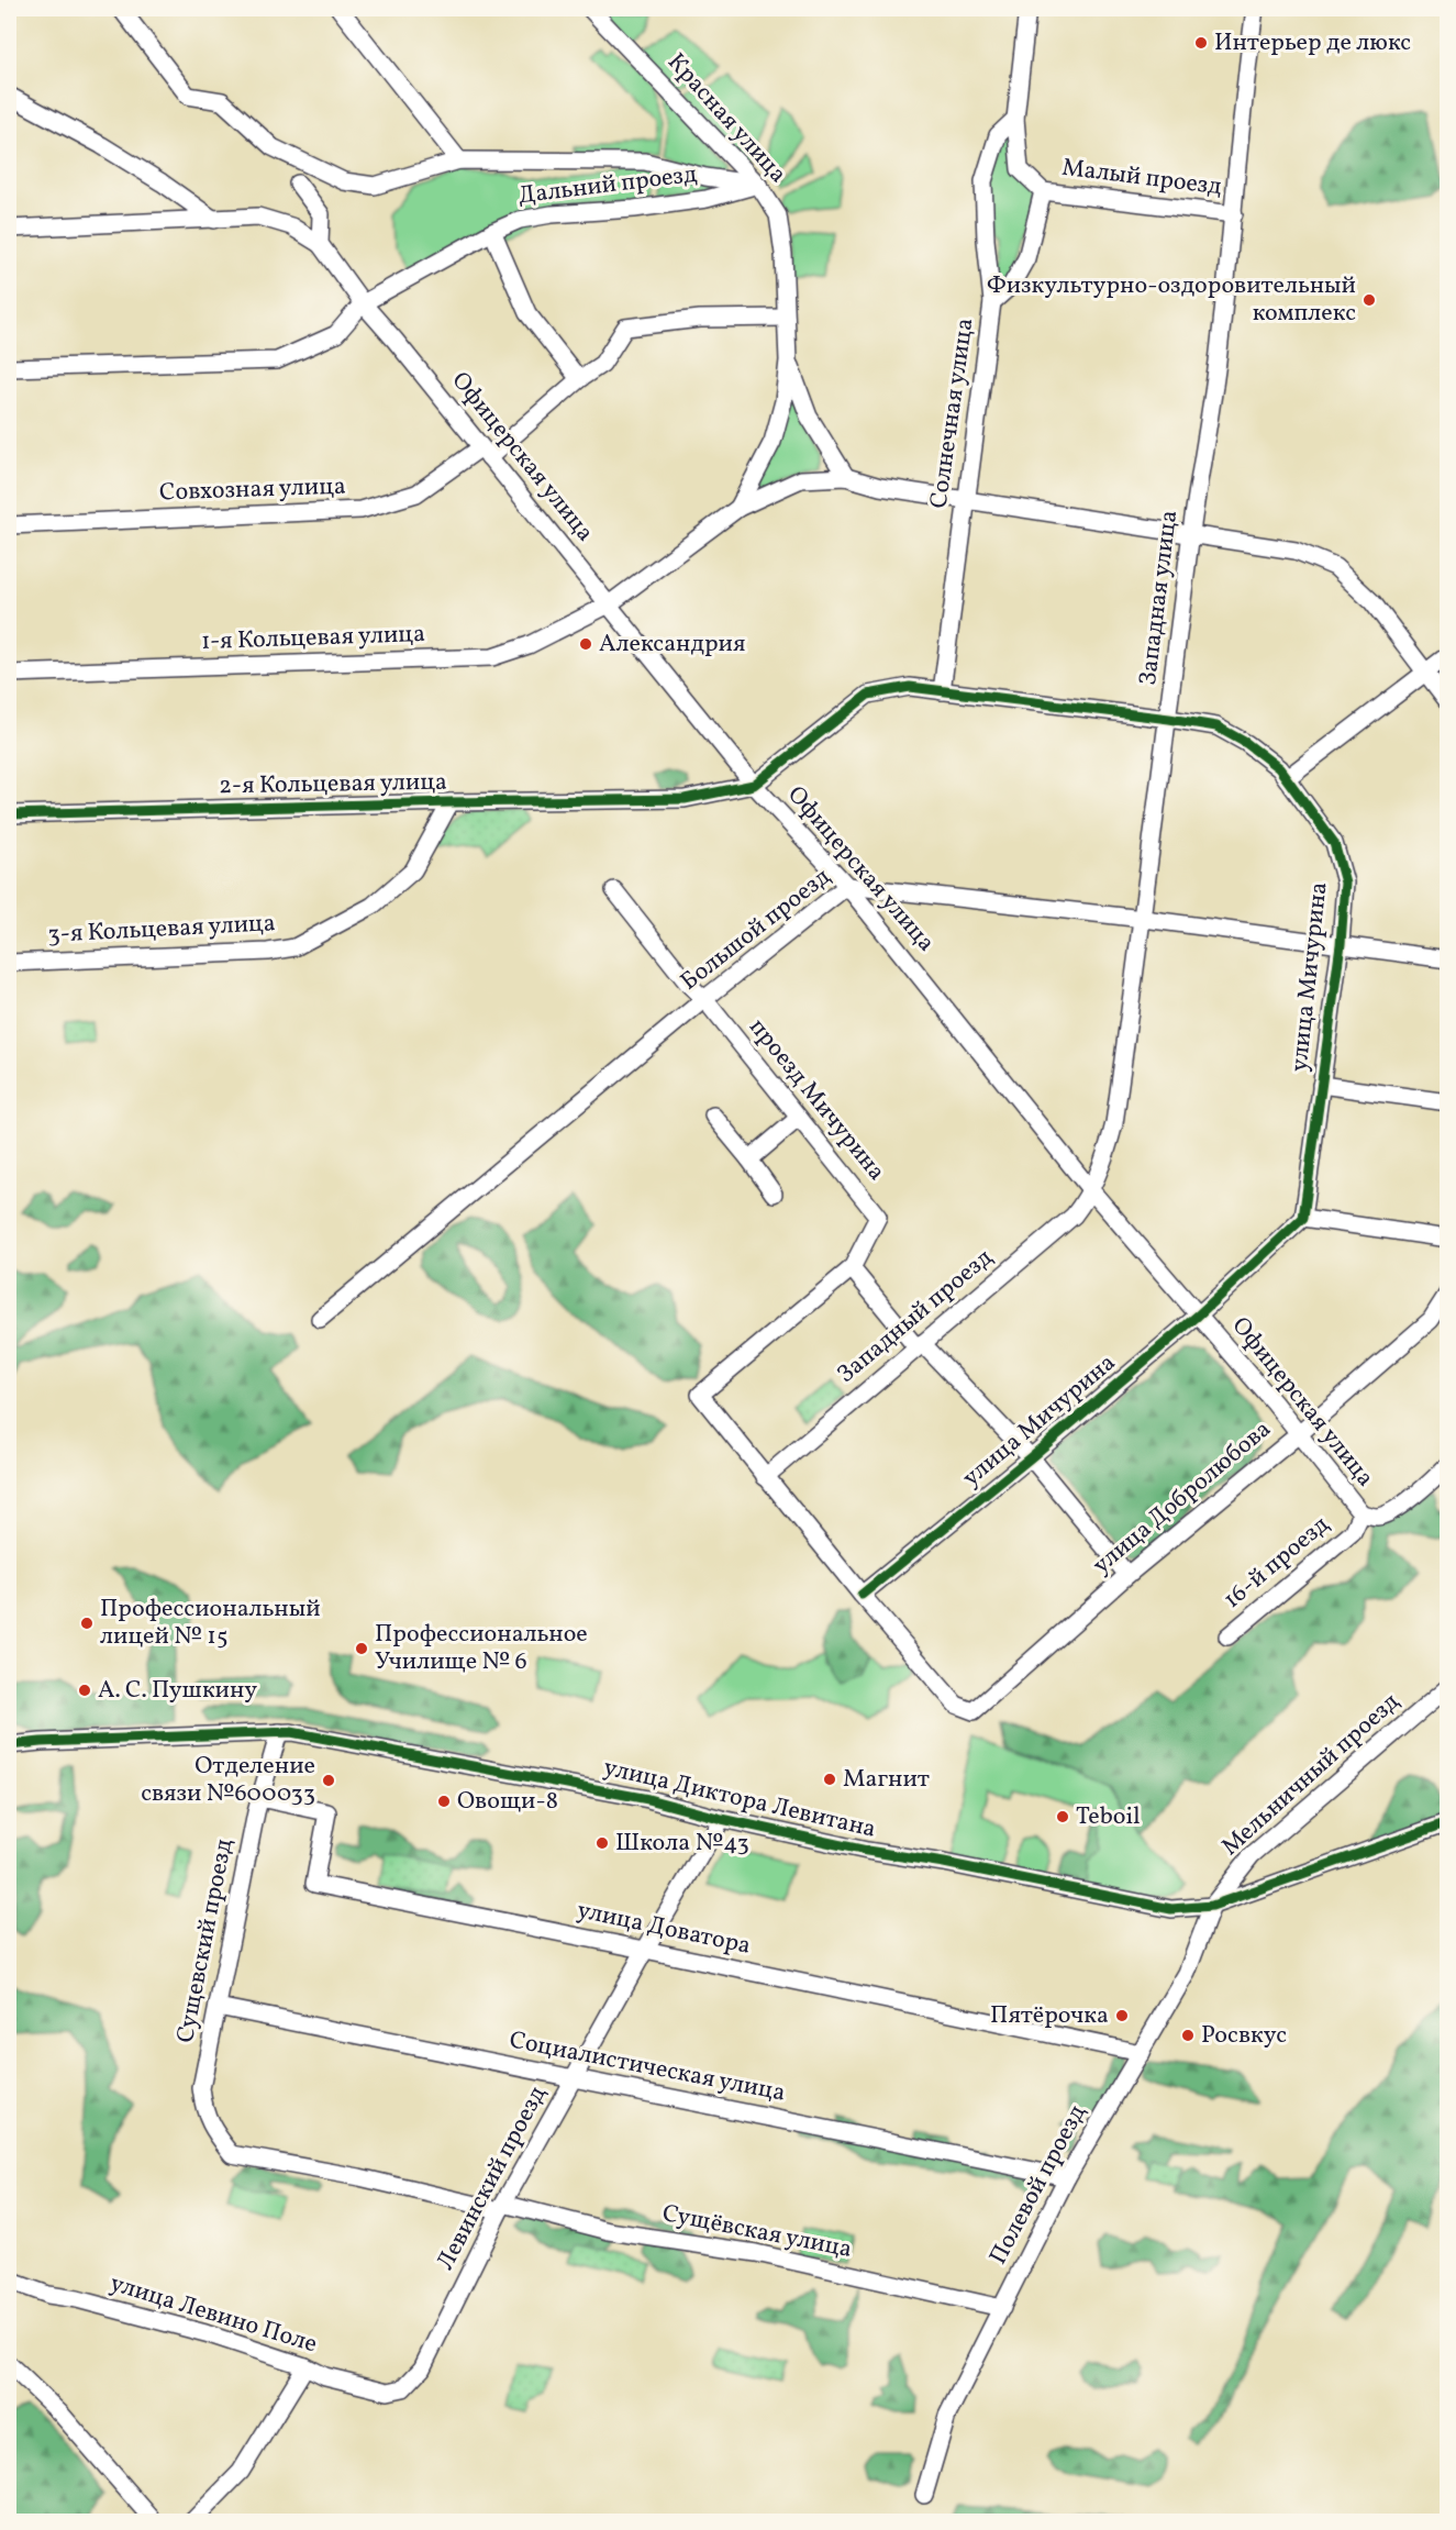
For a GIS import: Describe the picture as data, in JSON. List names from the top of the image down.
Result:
{
  "streets": {
    "street": [
      "Красная улица",
      "Малый проезд",
      "Дальний проезд",
      "Солнечная улица",
      "Офицерская улица",
      "Совхозная улица",
      "Западная улица",
      "1-я Кольцевая улица",
      "2-я Кольцевая улица",
      "3-я Кольцевая улица",
      "Большой проезд",
      "улица Мичурина",
      "проезд Мичурина",
      "Западный проезд",
      "улица Добролюбова",
      "16-й проезд",
      "Мельничный проезд",
      "улица Диктора Левитана",
      "улица Доватора",
      "Сущевский проезд",
      "Социалистическая улица",
      "Левинский проезд",
      "Полевой проезд",
      "Сущёвская улица",
      "улица Левино Поле"
    ]
  },
  "crossings": [
    ["Красная улица", "Дальний проезд"],
    ["Красная улица", "Совхозная улица"],
    ["Красная улица", "1-я Кольцевая улица"],
    ["Малый проезд", "Солнечная улица"],
    ["Малый проезд", "Западная улица"],
    ["Дальний проезд", "Офицерская улица"],
    ["Солнечная улица", "улица Мичурина"],
    ["Офицерская улица", "Совхозная улица"],
    ["Офицерская улица", "Западная улица"],
    ["Офицерская улица", "1-я Кольцевая улица"],
    ["Офицерская улица", "Большой проезд"],
    ["Офицерская улица", "улица Мичурина"],
    ["Офицерская улица", "Западный проезд"],
    ["Офицерская улица", "улица Добролюбова"],
    ["Офицерская улица", "16-й проезд"],
    ["Западная улица", "Большой проезд"],
    ["Западная улица", "улица Мичурина"],
    ["Западная улица", "Западный проезд"],
    ["2-я Кольцевая улица", "3-я Кольцевая улица"],
    ["2-я Кольцевая улица", "улица Мичурина"],
    ["Большой проезд", "улица Мичурина"],
    ["Большой проезд", "проезд Мичурина"],
    ["улица Мичурина", "улица Добролюбова"],
    ["Мельничный проезд", "улица Диктора Левитана"],
    ["Мельничный проезд", "Полевой проезд"],
    ["улица Диктора Левитана", "Сущевский проезд"],
    ["улица Диктора Левитана", "Левинский проезд"],
    ["улица Диктора Левитана", "Полевой проезд"],
    ["улица Доватора", "Сущевский проезд"],
    ["улица Доватора", "Левинский проезд"],
    ["улица Доватора", "Полевой проезд"],
    ["Сущевский проезд", "Социалистическая улица"],
    ["Сущевский проезд", "Сущёвская улица"],
    ["Социалистическая улица", "Левинский проезд"],
    ["Социалистическая улица", "Полевой проезд"],
    ["Левинский проезд", "Сущёвская улица"],
    ["Левинский проезд", "улица Левино Поле"],
    ["Полевой проезд", "Сущёвская улица"]
  ],
  "places": [
    "Интерьер де люкс",
    "Физкультурно-оздоровительный комплекс",
    "Александрия",
    "Профессиональный лицей № 15",
    "Профессиональное Училище № 6",
    "А. С. Пушкину",
    "Магнит",
    "Отделение связи №600033",
    "Овощи-8",
    "Teboil",
    "Школа №43",
    "Пятёрочка",
    "Росвкус"
  ]
}
